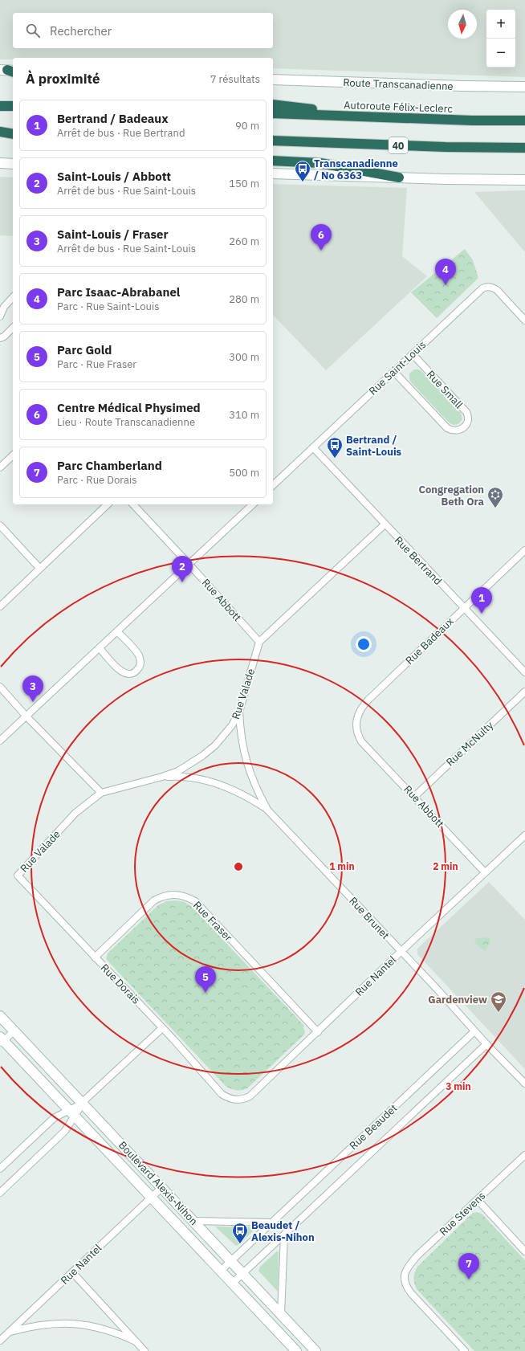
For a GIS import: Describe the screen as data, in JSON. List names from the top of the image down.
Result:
{
  "streets": {
    "highway": ["Autoroute Félix-Leclerc", "40"],
    "street": [
      "Route Transcanadienne",
      "Rue Saint-Louis",
      "Rue Small",
      "Rue Bertrand",
      "Rue Abbott",
      "Rue Badeaux",
      "Rue Valade",
      "Rue McNulty",
      "Rue Brunet",
      "Rue Fraser",
      "Rue Nantel",
      "Rue Dorais",
      "Rue Beaudet",
      "Boulevard Alexis-Nihon",
      "Rue Stevens"
    ]
  },
  "crossings": [
    ["Rue Saint-Louis", "Rue Small"],
    ["Rue Saint-Louis", "Rue Bertrand"],
    ["Rue Bertrand", "Rue Badeaux"],
    ["Rue Abbott", "Rue Badeaux"],
    ["Rue Abbott", "Rue Valade"],
    ["Rue Abbott", "Rue McNulty"],
    ["Rue Abbott", "Rue Nantel"],
    ["Rue Valade", "Rue Brunet"],
    ["Rue Valade", "Rue Dorais"],
    ["Rue Brunet", "Rue Nantel"],
    ["Rue Brunet", "Rue Beaudet"],
    ["Rue Fraser", "Rue Nantel"],
    ["Rue Fraser", "Rue Dorais"],
    ["Rue Nantel", "Rue Dorais"],
    ["Rue Nantel", "Boulevard Alexis-Nihon"],
    ["Rue Beaudet", "Boulevard Alexis-Nihon"]
  ],
  "places": {
    "bus stop": ["Transcanadienne / No 6363", "Bertrand / Saint-Louis", "Beaudet / Alexis-Nihon"],
    "synagogue": ["Congregation Beth Ora"],
    "school or university": ["Gardenview"]
  },
  "north": "bottom",
  "page": {
    "map_buttons": ["+", "−"],
    "search": "Rechercher",
    "heading": ["À proximité", "7 résultats"],
    "list": [
      {
        "mark": "1",
        "name": "Bertrand / Badeaux",
        "note": "Arrêt de bus · Rue Bertrand",
        "value": "90 m"
      },
      {
        "mark": "2",
        "name": "Saint-Louis / Abbott",
        "note": "Arrêt de bus · Rue Saint-Louis",
        "value": "150 m"
      },
      {
        "mark": "3",
        "name": "Saint-Louis / Fraser",
        "note": "Arrêt de bus · Rue Saint-Louis",
        "value": "260 m"
      },
      {
        "mark": "4",
        "name": "Parc Isaac-Abrabanel",
        "note": "Parc · Rue Saint-Louis",
        "value": "280 m"
      },
      {
        "mark": "5",
        "name": "Parc Gold",
        "note": "Parc · Rue Fraser",
        "value": "300 m"
      },
      {
        "mark": "6",
        "name": "Centre Médical Physimed",
        "note": "Lieu · Route Transcanadienne",
        "value": "310 m"
      },
      {
        "mark": "7",
        "name": "Parc Chamberland",
        "note": "Parc · Rue Dorais",
        "value": "500 m"
      }
    ],
    "pins": [
      "6",
      "4",
      "2",
      "1",
      "3",
      "5",
      "7"
    ]
  },
  "rings": ["1 min", "2 min", "3 min"]
}
